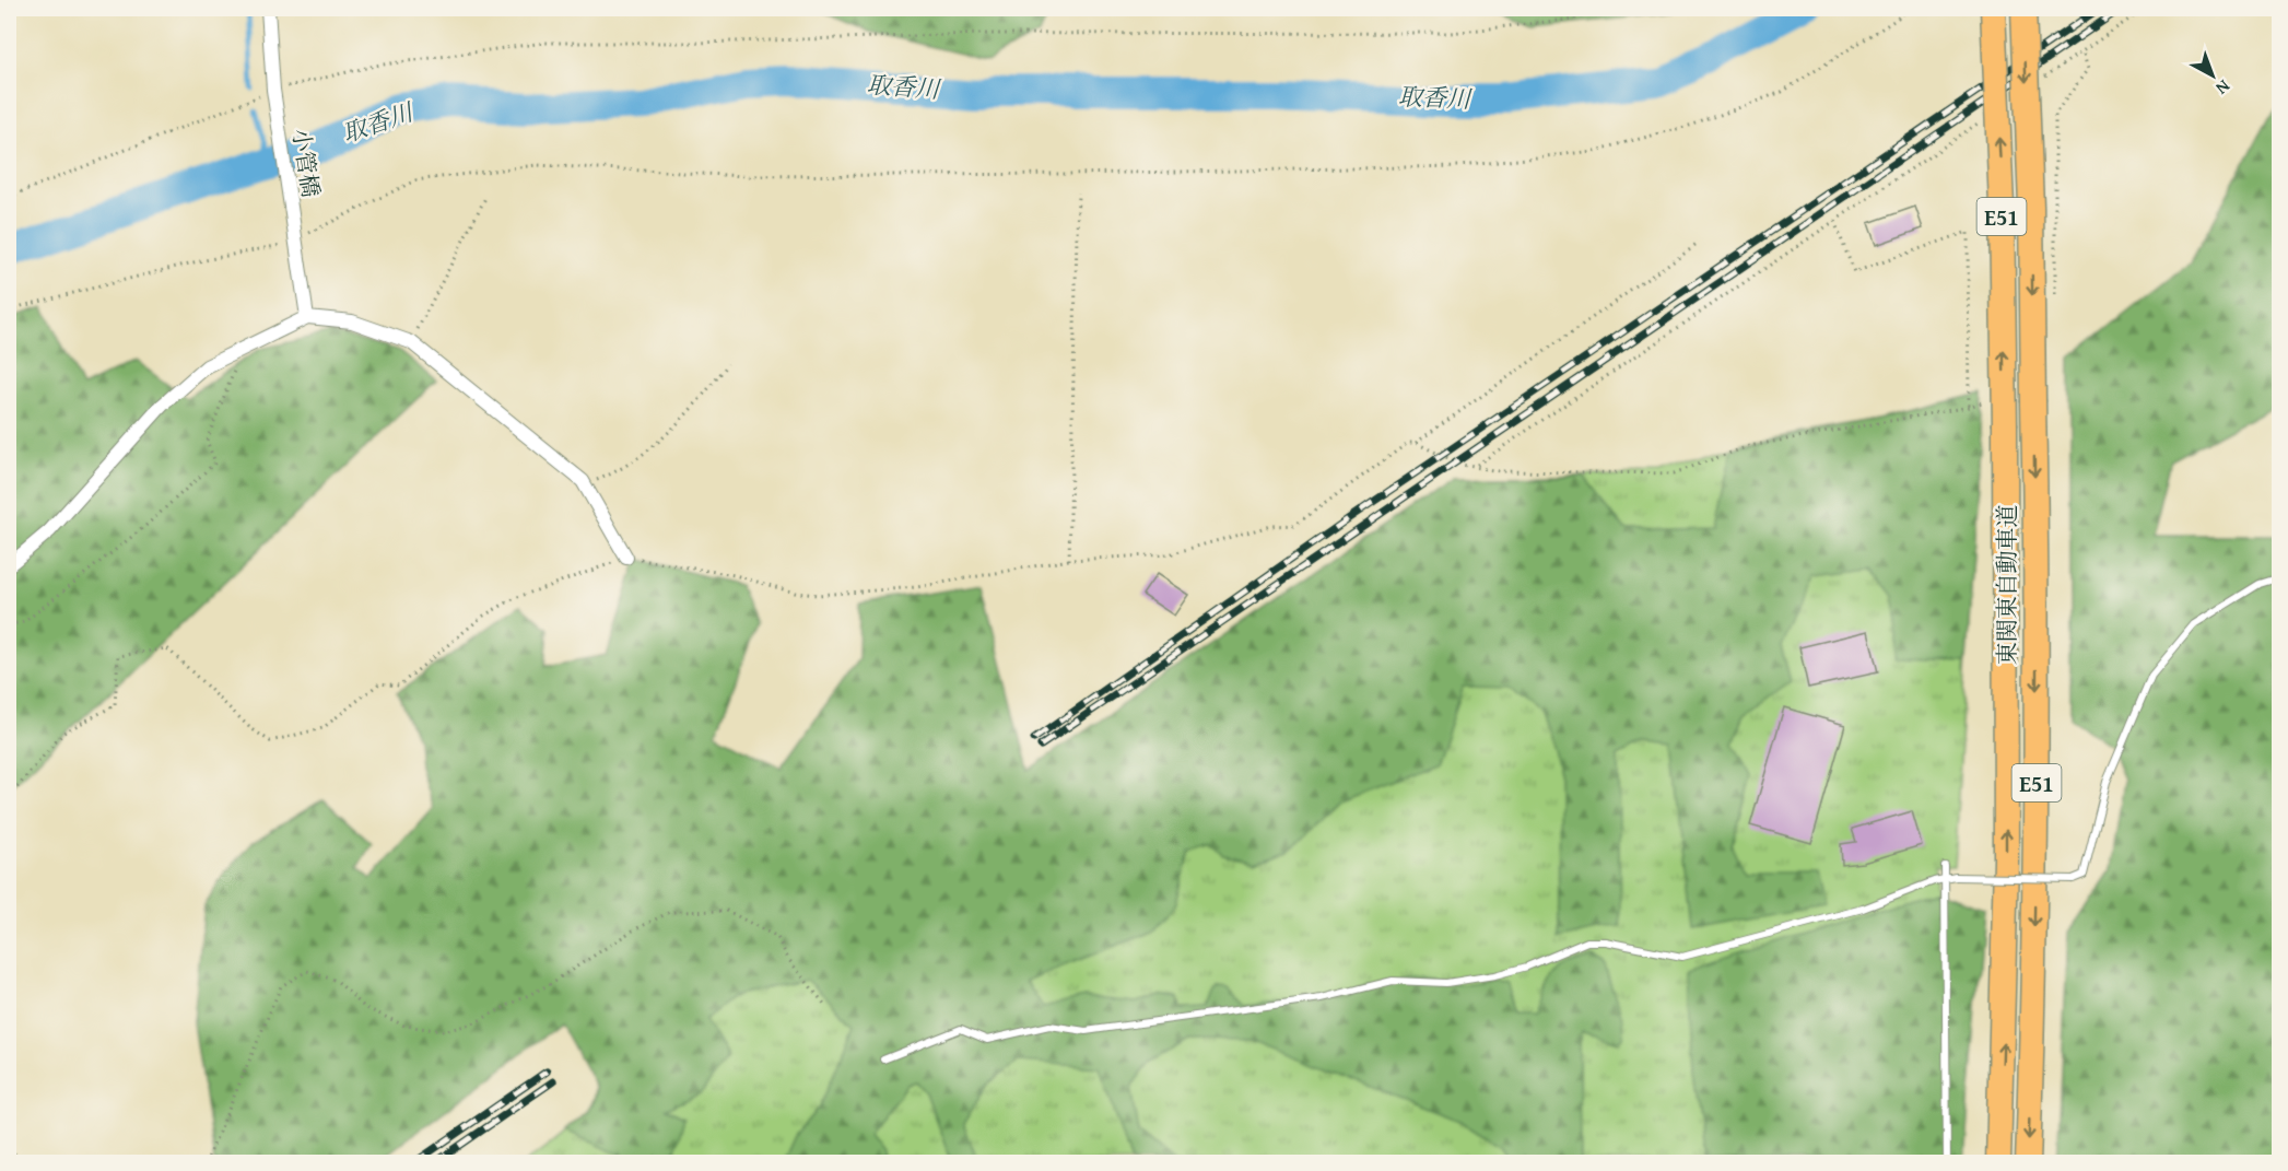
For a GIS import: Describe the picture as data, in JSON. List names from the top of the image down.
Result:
{
  "streets": {
    "highway": ["E51", "東関東自動車道"],
    "street": ["小管橋"]
  },
  "water": ["取香川"],
  "north": "bottom right"
}
